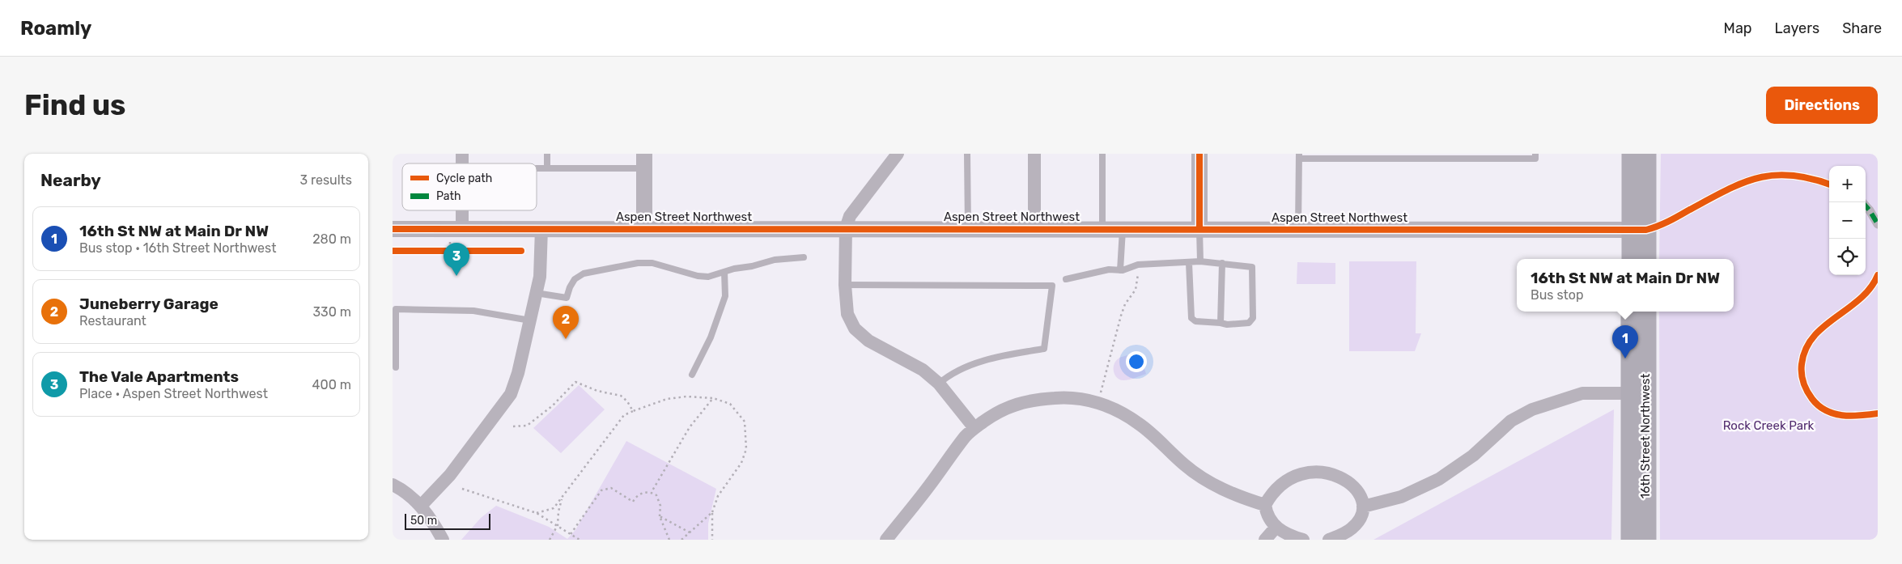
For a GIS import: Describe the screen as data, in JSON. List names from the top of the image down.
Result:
{
  "streets": {
    "main road": ["16th Street Northwest"],
    "street": ["Aspen Street Northwest"]
  },
  "parks": ["Rock Creek Park"],
  "legend": ["Cycle path", "Path"],
  "scale_bar": "50 m",
  "page": {
    "header": "Roamly",
    "nav": ["Map", "Layers", "Share"],
    "buttons": "Directions",
    "title": "Find us",
    "heading": ["Nearby", "3 results"],
    "map_buttons": ["+", "−"],
    "list": [
      {
        "mark": "1",
        "name": "16th St NW at Main Dr NW",
        "note": "Bus stop · 16th Street Northwest",
        "value": "280 m"
      },
      {
        "mark": "2",
        "name": "Juneberry Garage",
        "note": "Restaurant",
        "value": "330 m"
      },
      {
        "mark": "3",
        "name": "The Vale Apartments",
        "note": "Place · Aspen Street Northwest",
        "value": "400 m"
      }
    ],
    "pins": ["3", "2", "1"],
    "popup": ["16th St NW at Main Dr NW", "Bus stop"],
    "scale": "50 m"
  }
}
